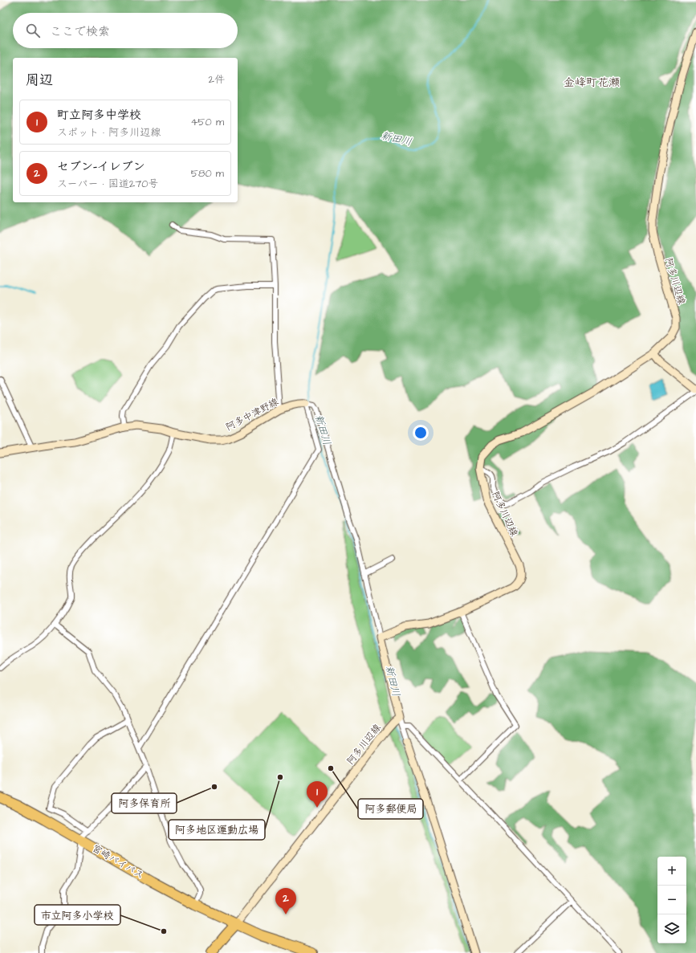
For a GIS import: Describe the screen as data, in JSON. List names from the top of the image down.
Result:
{
  "streets": {
    "highway": ["宮崎バイパス"],
    "main road": ["阿多川辺線", "阿多中津野線"]
  },
  "crossings": [
    ["阿多川辺線", "宮崎バイパス"]
  ],
  "districts": ["金峰町花瀬"],
  "water": ["新田川"],
  "places": [
    "阿多郵便局",
    "阿多地区運動広場",
    "阿多保育所",
    "市立阿多小学校"
  ],
  "page": {
    "search": "ここで検索",
    "heading": ["周辺", "2件"],
    "list": [
      {
        "mark": "1",
        "name": "町立阿多中学校",
        "note": "スポット · 阿多川辺線",
        "value": "450 m"
      },
      {
        "mark": "2",
        "name": "セブン-イレブン",
        "note": "スーパー · 国道270号",
        "value": "580 m"
      }
    ],
    "pins": ["1", "2"],
    "map_buttons": ["+", "−"]
  }
}
